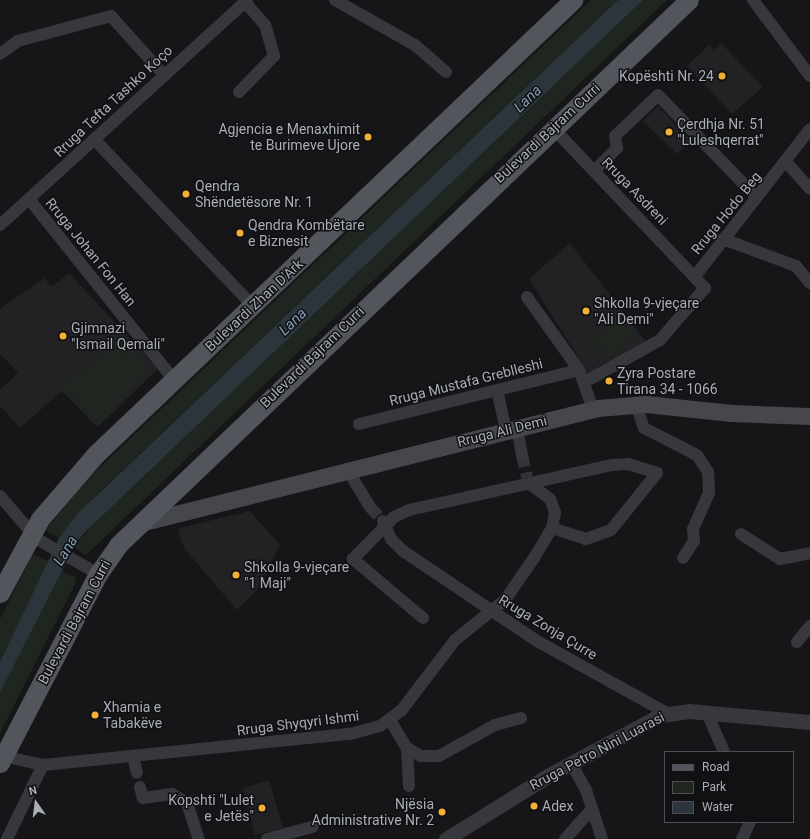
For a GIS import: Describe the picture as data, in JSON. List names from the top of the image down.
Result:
{
  "streets": {
    "main road": ["Bulevardi Bajram Curri", "Bulevardi Zhan D'Ark", "Rruga Ali Demi"],
    "street": [
      "Rruga Tefta Tashko Koço",
      "Rruga Asdreni",
      "Rruga Hodo Beg",
      "Rruga Johan Fon Han",
      "Rruga Mustafa Greblleshi",
      "Rruga Zonja Çurre",
      "Rruga Shyqyri Ishmi",
      "Rruga Petro Nini Luarasi"
    ]
  },
  "crossings": [
    ["Rruga Tefta Tashko Koço", "Rruga Johan Fon Han"],
    ["Bulevardi Bajram Curri", "Rruga Asdreni"],
    ["Bulevardi Bajram Curri", "Rruga Ali Demi"],
    ["Bulevardi Bajram Curri", "Rruga Shyqyri Ishmi"],
    ["Rruga Asdreni", "Rruga Hodo Beg"],
    ["Rruga Johan Fon Han", "Bulevardi Zhan D'Ark"],
    ["Rruga Zonja Çurre", "Rruga Petro Nini Luarasi"]
  ],
  "water": ["Lana"],
  "places": [
    "Kopështi Nr. 24",
    "Çerdhja Nr. 51 \"Luleshqerrat\"",
    "Agjencia e Menaxhimit te Burimeve Ujore",
    "Qendra Shëndetësore Nr. 1",
    "Qendra Kombëtare e Biznesit",
    "Shkolla 9-vjeçare \"Ali Demi\"",
    "Gjimnazi \"Ismail Qemali\"",
    "Zyra Postare Tirana 34 - 1066",
    "Shkolla 9-vjeçare \"1 Maji\"",
    "Xhamia e Tabakëve",
    "Adex",
    "Kopshti \"Lulet e Jetës\"",
    "Njësia Administrative Nr. 2"
  ],
  "legend": ["Road", "Park", "Water"],
  "north": "top"
}
